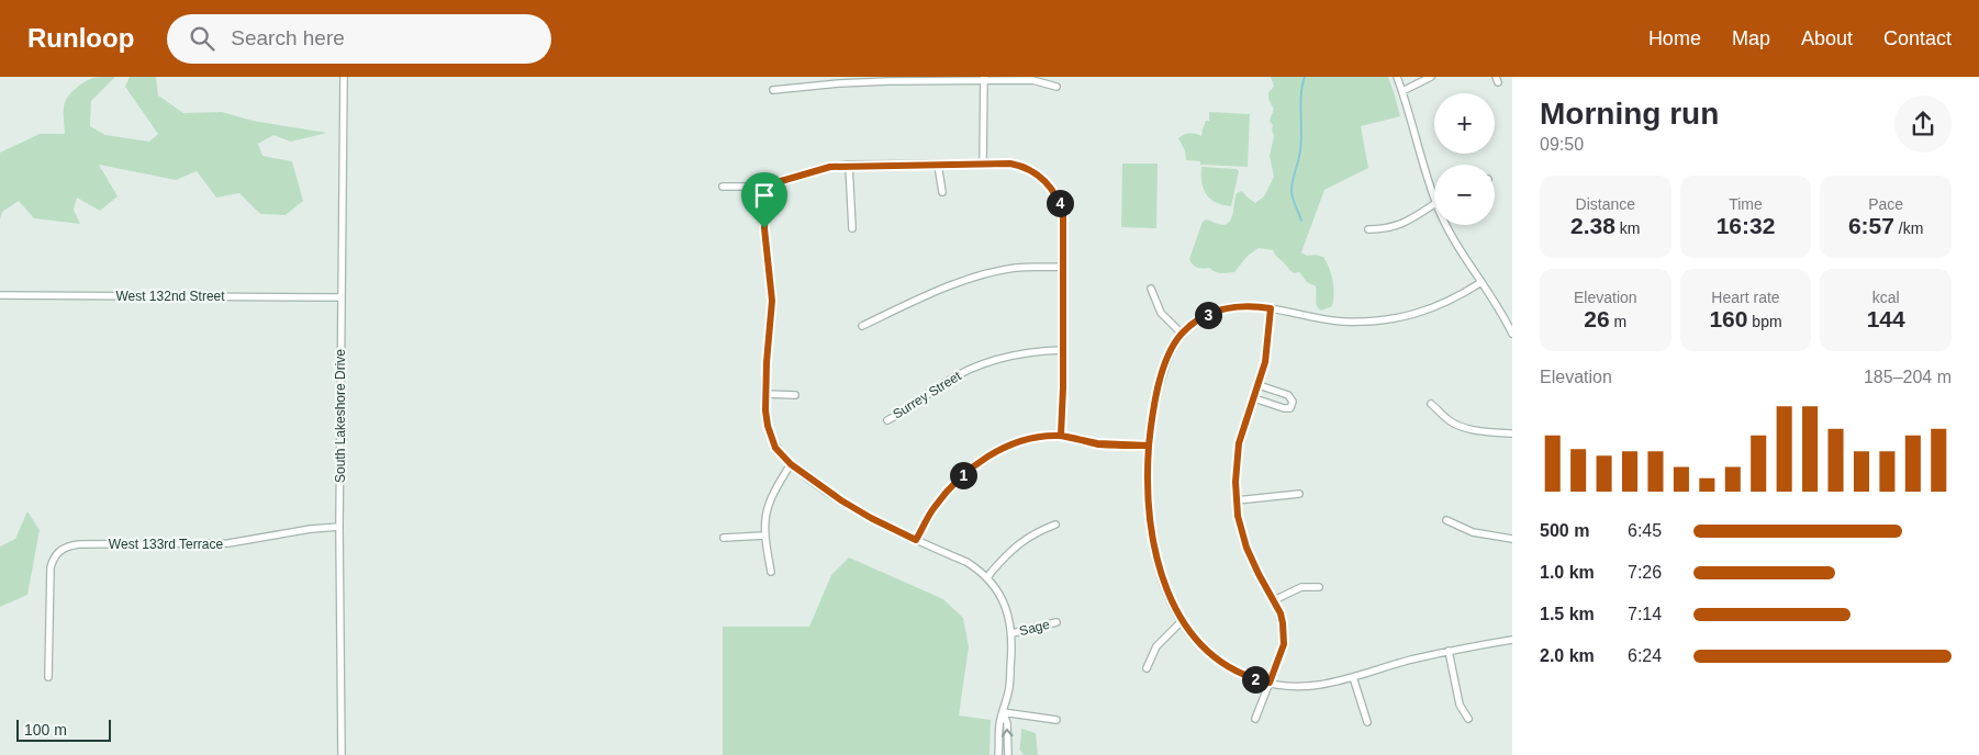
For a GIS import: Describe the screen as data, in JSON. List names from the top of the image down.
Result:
{
  "streets": {
    "street": [
      "West 132nd Street",
      "Surrey Street",
      "South Lakeshore Drive",
      "West 133rd Terrace",
      "Sage"
    ]
  },
  "crossings": [
    ["West 132nd Street", "South Lakeshore Drive"],
    ["South Lakeshore Drive", "West 133rd Terrace"]
  ],
  "scale_bar": "100 m",
  "page": {
    "header": "Runloop",
    "search": "Search here",
    "nav": [
      "Home",
      "Map",
      "About",
      "Contact"
    ],
    "heading": ["Morning run", "09:50"],
    "map_buttons": ["+", "−"],
    "stats": [
      ["Distance", "2.38 km"],
      ["Time", "16:32"],
      ["Pace", "6:57 /km"],
      ["Elevation", "26 m"],
      ["Heart rate", "160 bpm"],
      ["kcal", "144"]
    ],
    "pins": [
      "4",
      "3",
      "1",
      "2"
    ],
    "chart": ["Elevation", "185–204 m"],
    "list": [
      {
        "name": "500 m",
        "note": "6:45"
      },
      {
        "name": "1.0 km",
        "note": "7:26"
      },
      {
        "name": "1.5 km",
        "note": "7:14"
      },
      {
        "name": "2.0 km",
        "note": "6:24"
      }
    ],
    "scale": "100 m"
  }
}
